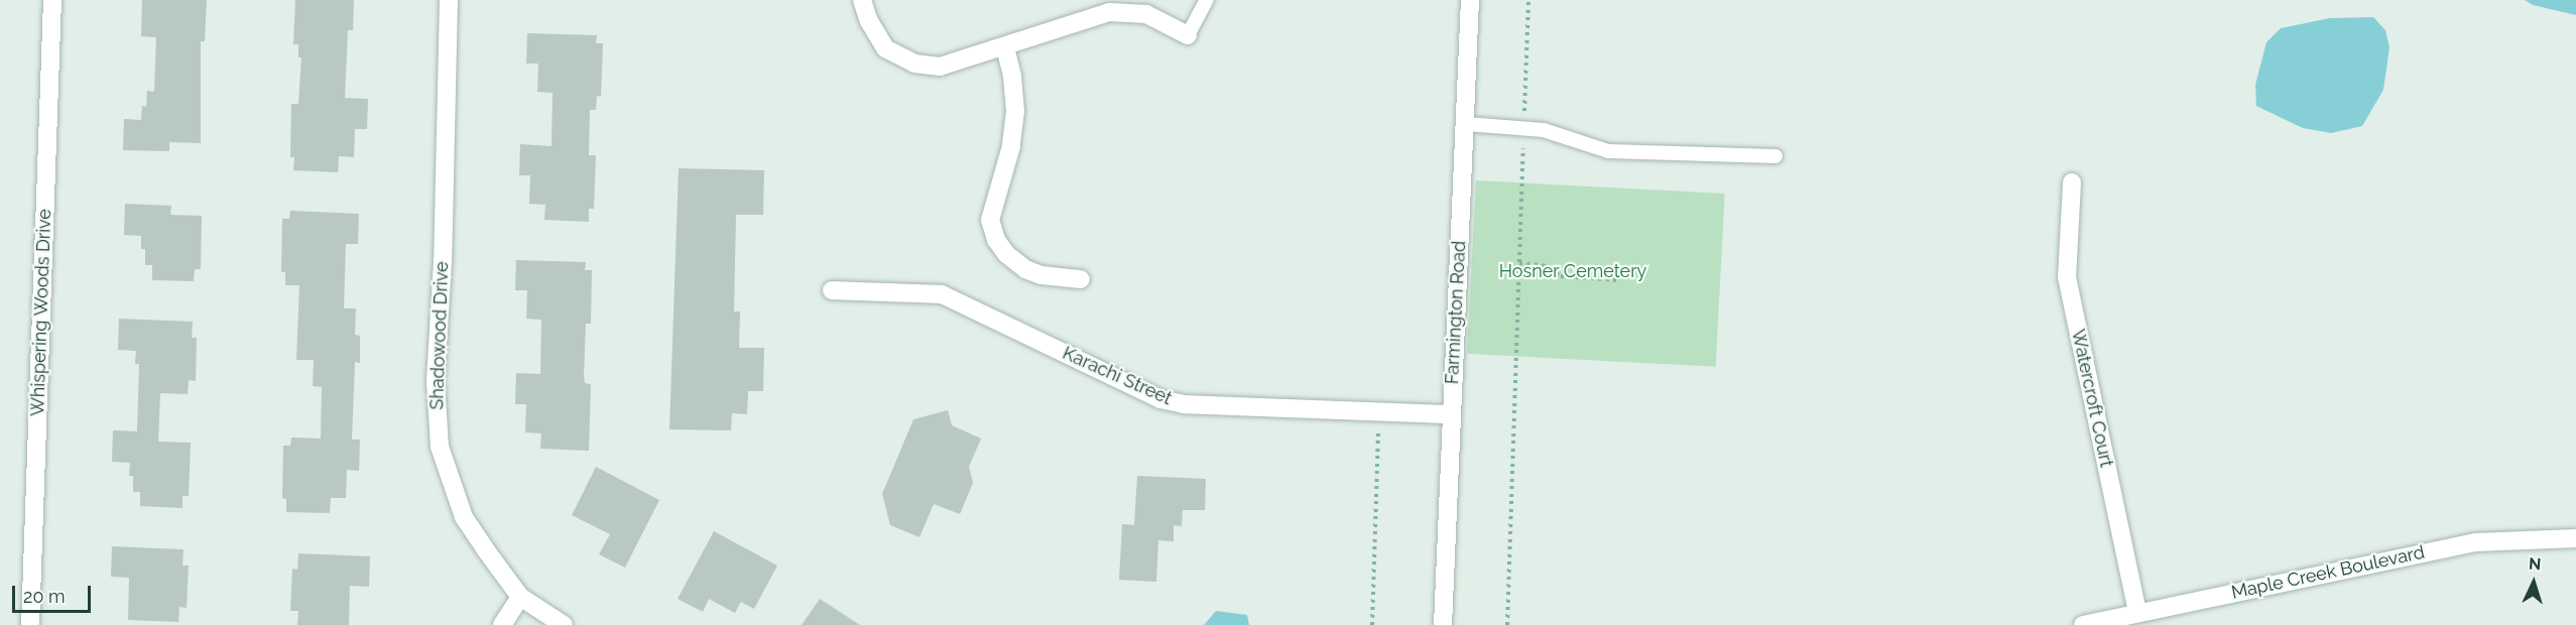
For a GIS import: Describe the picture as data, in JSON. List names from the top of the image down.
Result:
{
  "streets": {
    "street": [
      "Whispering Woods Drive",
      "Farmington Road",
      "Shadowood Drive",
      "Karachi Street",
      "Watercroft Court",
      "Maple Creek Boulevard"
    ]
  },
  "crossings": [
    ["Farmington Road", "Karachi Street"],
    ["Watercroft Court", "Maple Creek Boulevard"]
  ],
  "parks": ["Hosner Cemetery"],
  "scale_bar": "20 m",
  "north": "top"
}
